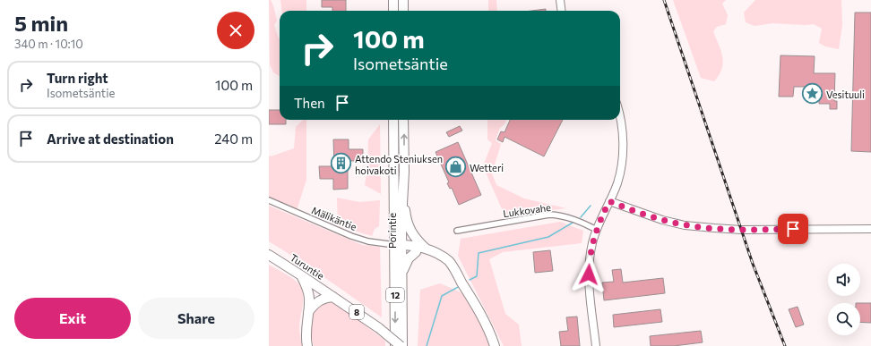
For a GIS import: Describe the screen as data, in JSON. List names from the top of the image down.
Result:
{
  "streets": {
    "highway": [
      "Porintie",
      "Turuntie",
      "12",
      "8"
    ],
    "street": ["Lukkovahe", "Mälikäntie"]
  },
  "crossings": [
    ["Mälikäntie", "Porintie"],
    ["Porintie", "8"],
    ["Turuntie", "8"]
  ],
  "places": {
    "place": ["Vesituuli"],
    "building": ["Attendo Steniuksen hoivakoti"],
    "shop": ["Wetteri"]
  },
  "page": {
    "heading": ["5 min", "340 m · 10:10"],
    "turn": ["100 m", "Isometsäntie"],
    "list": [
      {
        "name": "Turn right",
        "note": "Isometsäntie",
        "value": "100 m"
      },
      {
        "name": "Arrive at destination",
        "value": "240 m"
      }
    ],
    "then": "Then",
    "buttons": ["Exit", "Share"]
  }
}
